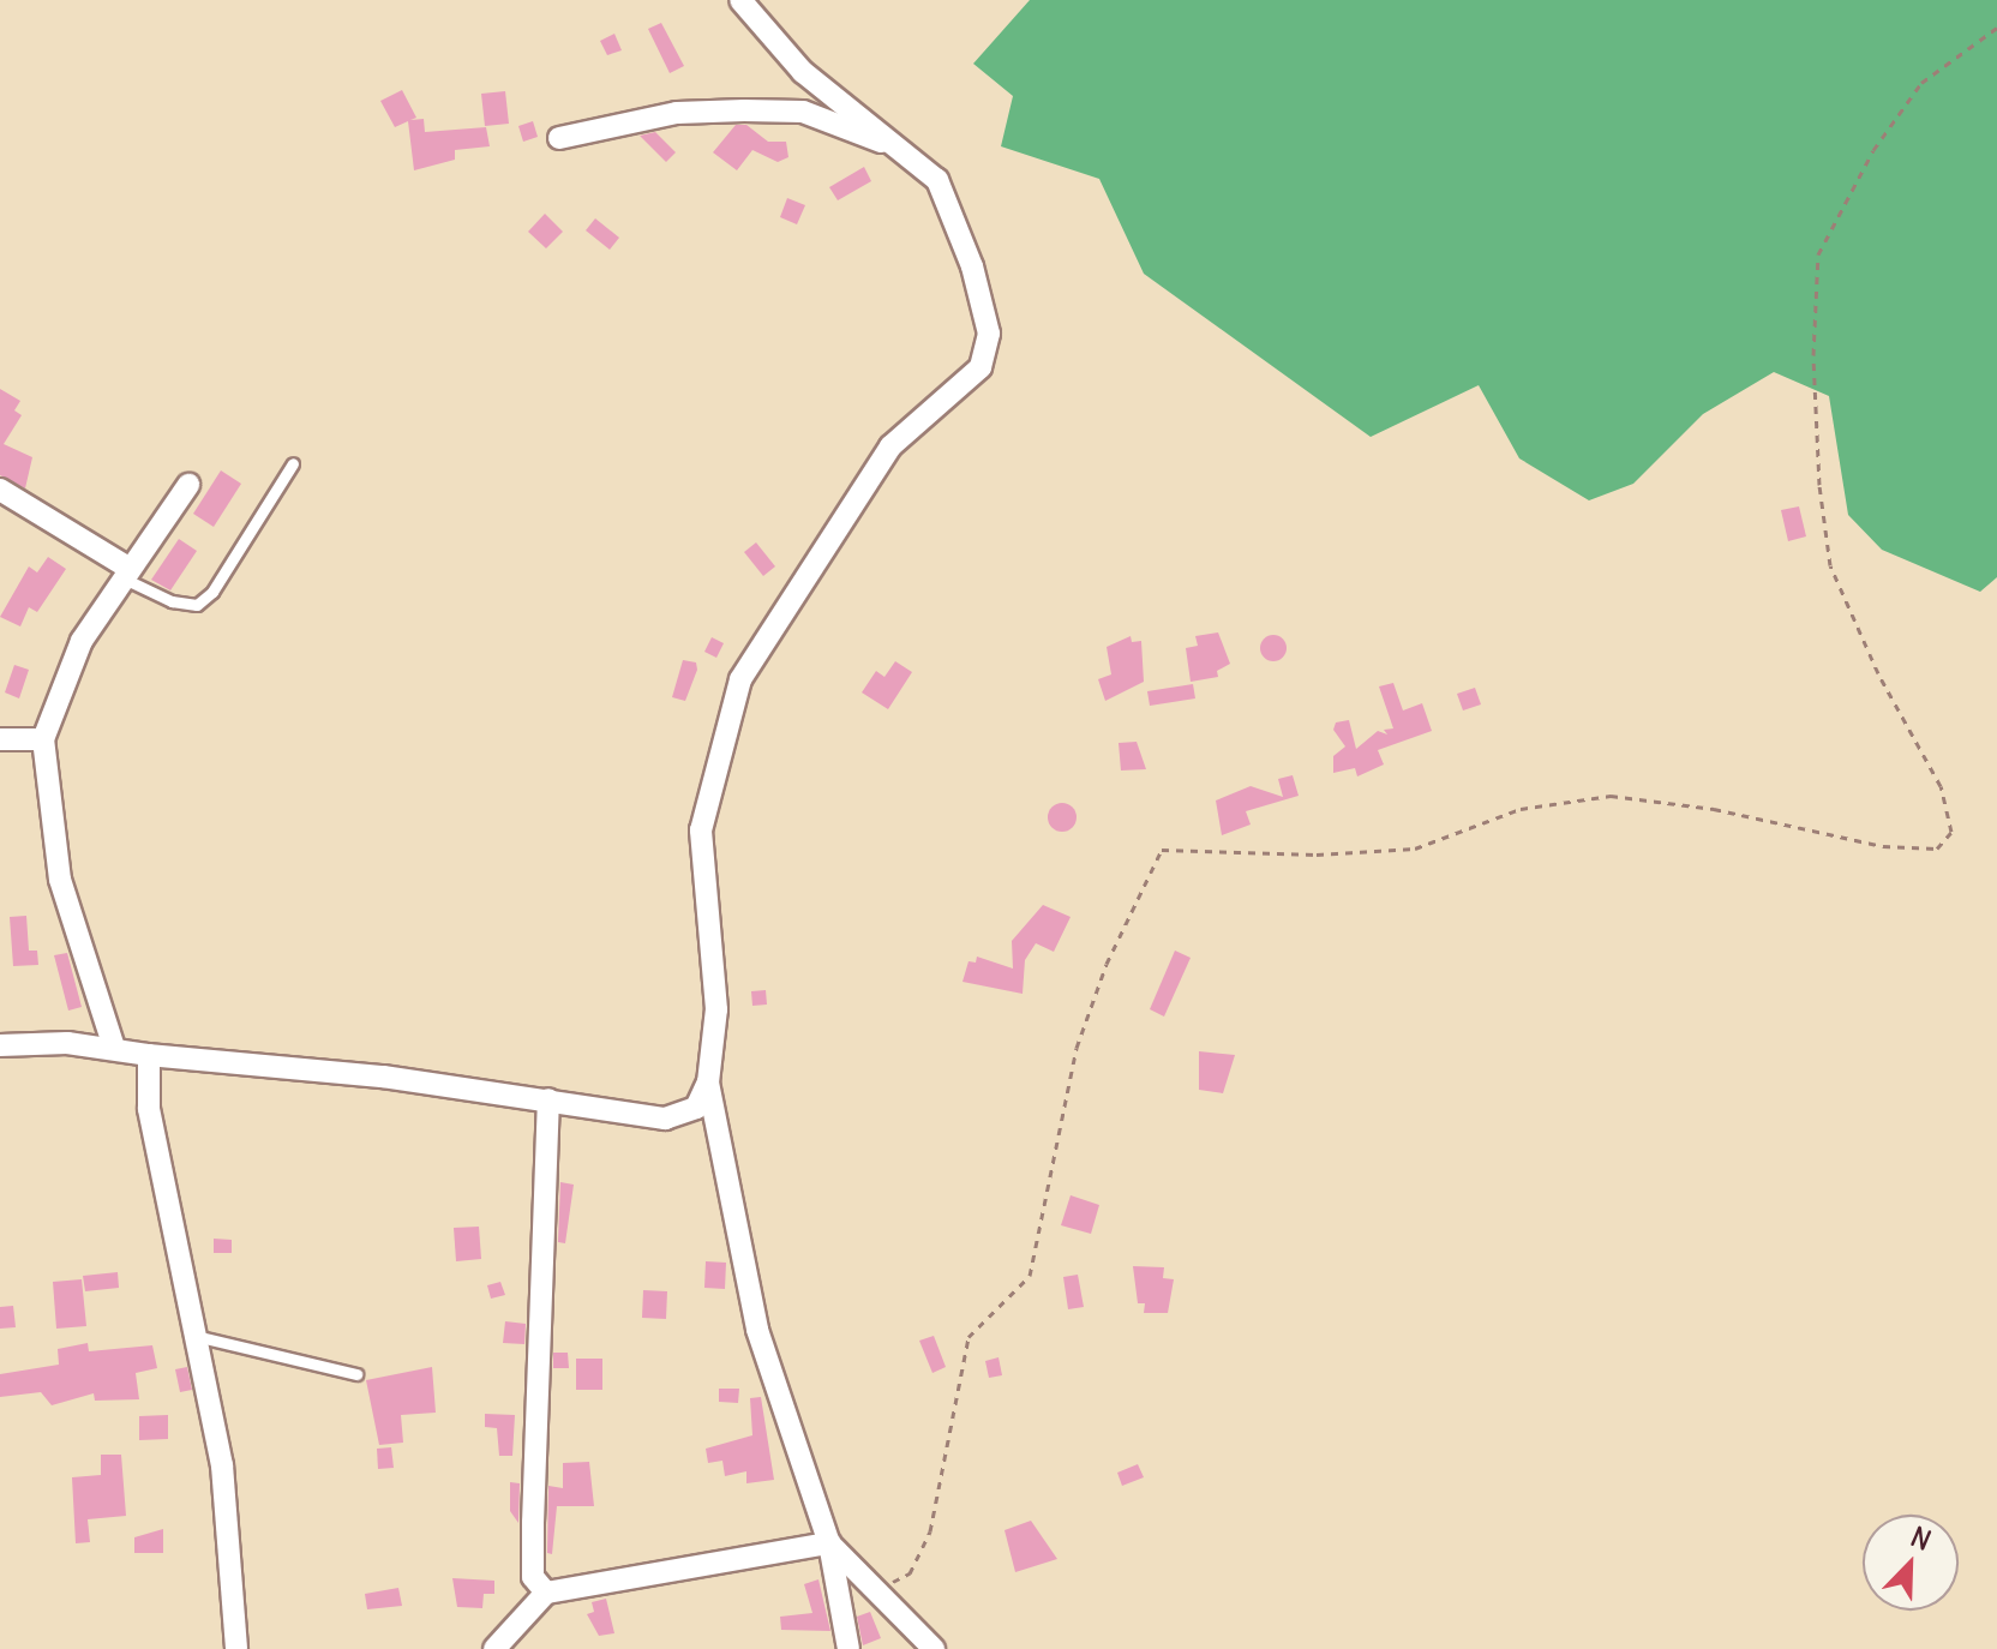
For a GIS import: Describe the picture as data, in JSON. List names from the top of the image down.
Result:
{
  "north": "top right"
}
